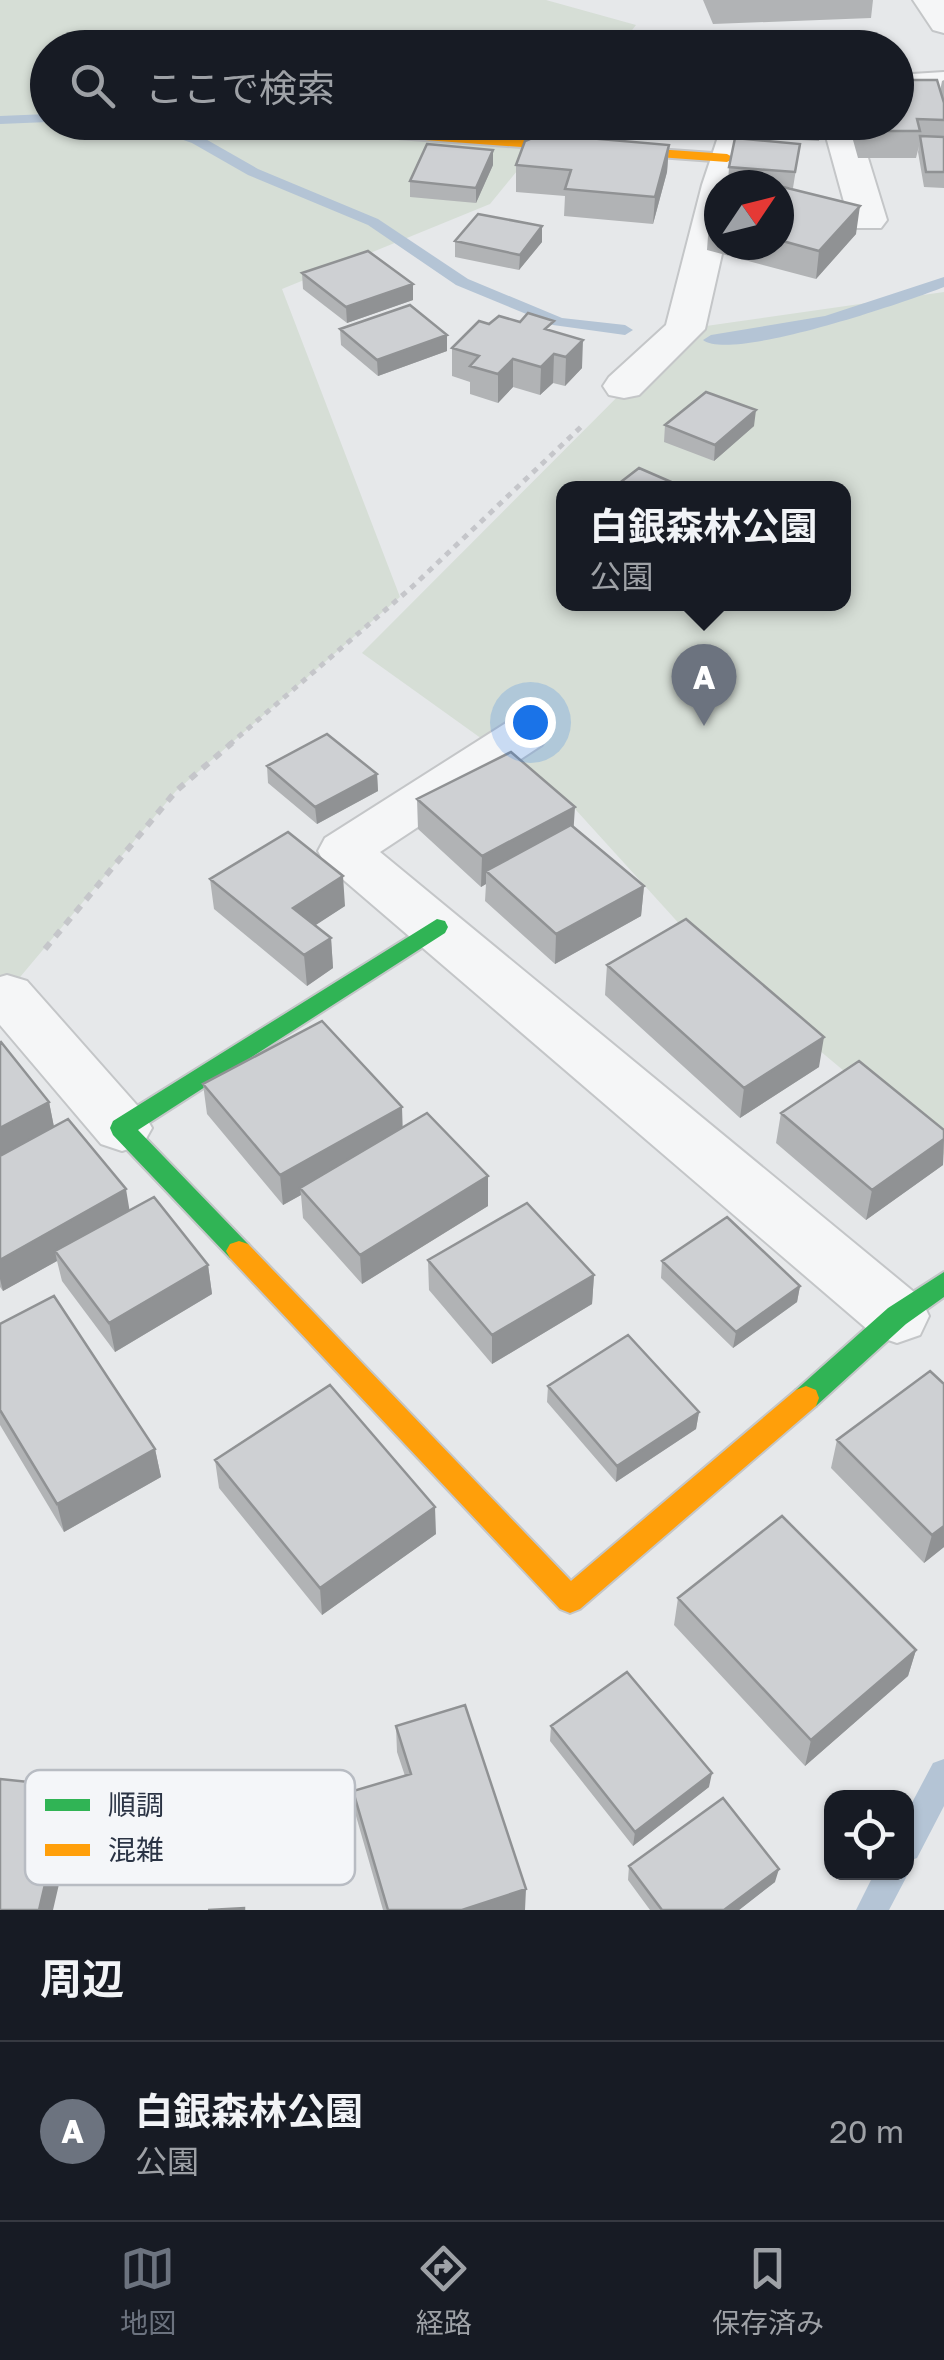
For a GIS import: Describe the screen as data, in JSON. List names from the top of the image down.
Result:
{
  "legend": ["順調", "混雑"],
  "north": "top right",
  "page": {
    "search": "ここで検索",
    "popup": ["白銀森林公園", "公園"],
    "pins": "A",
    "heading": "周辺",
    "list": [
      {
        "mark": "A",
        "name": "白銀森林公園",
        "note": "公園",
        "value": "20 m"
      }
    ],
    "nav": ["地図", "経路", "保存済み"]
  }
}
